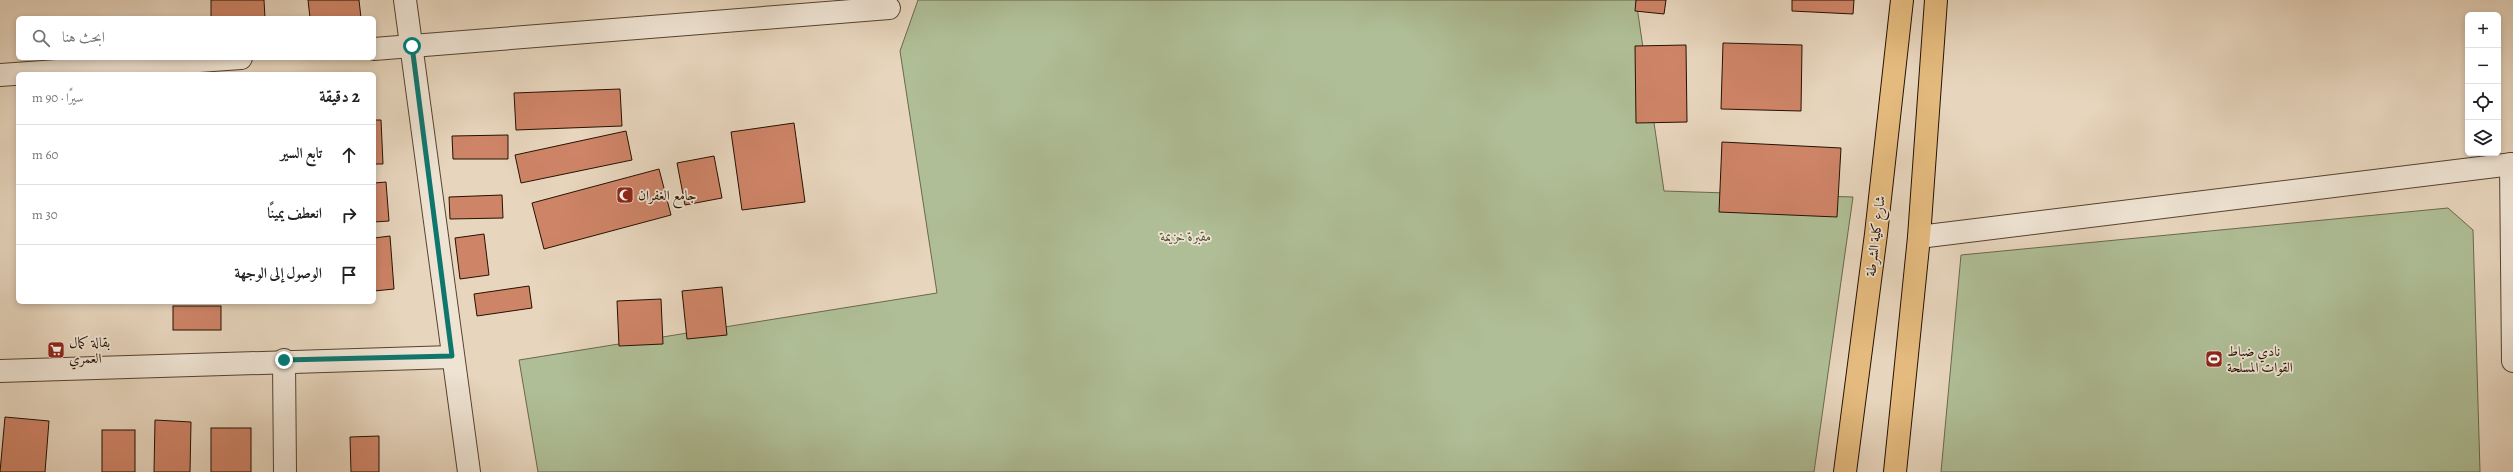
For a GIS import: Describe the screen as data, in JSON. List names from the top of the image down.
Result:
{
  "streets": {
    "main road": ["شارع كلية الشرطة"]
  },
  "parks": ["مقبرة خزيمة"],
  "places": {
    "mosque": ["جامع الغفران"],
    "supermarket": ["بقالة كمال العمري"],
    "sports": ["نادي ضباط القوات المسلحة"]
  },
  "page": {
    "map_buttons": ["+", "−"],
    "search": "ابحث هنا",
    "heading": ["2 دقيقة", "سيرًا · 90 m"],
    "list": [
      ["تابع السير", "60 m"],
      ["انعطف يمينًا", "30 m"],
      "الوصول إلى الوجهة"
    ]
  }
}
